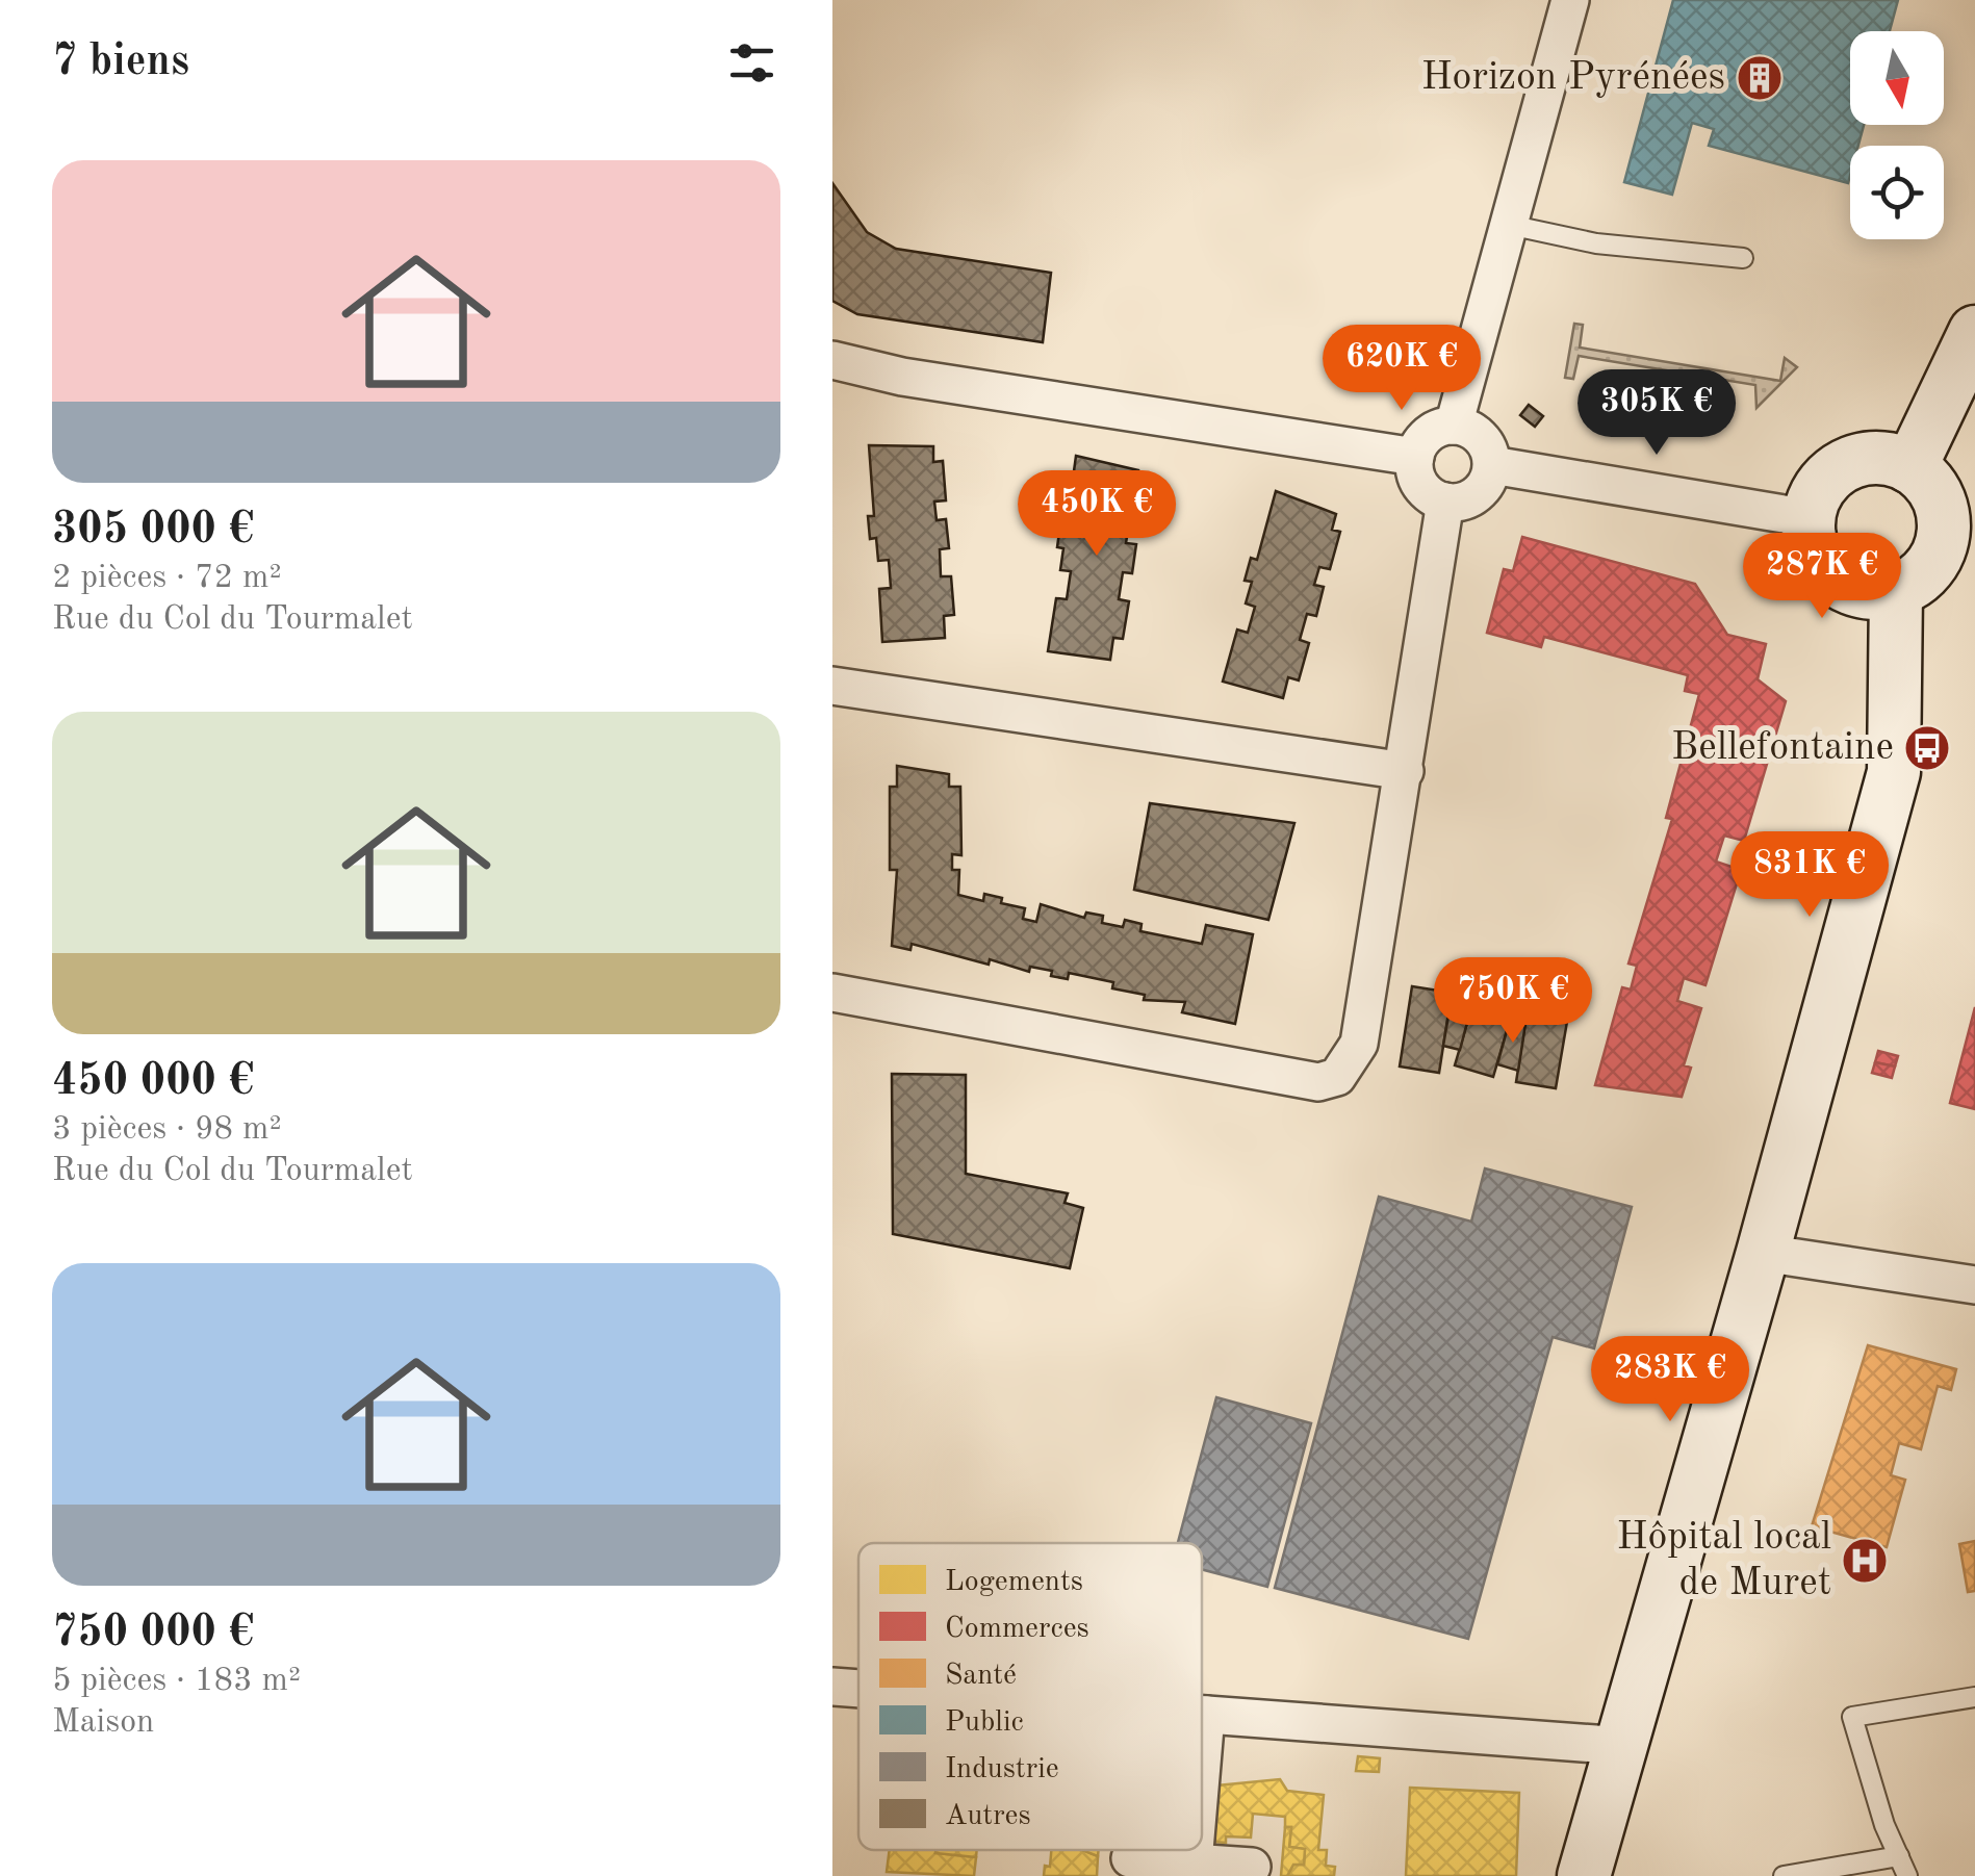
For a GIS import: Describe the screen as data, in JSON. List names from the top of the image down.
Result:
{
  "places": {
    "building": ["Horizon Pyrénées"],
    "bus stop": ["Bellefontaine"],
    "hospital": ["Hôpital local de Muret"]
  },
  "legend": [
    "Logements",
    "Commerces",
    "Santé",
    "Public",
    "Industrie",
    "Autres"
  ],
  "north": "bottom",
  "page": {
    "heading": "7 biens",
    "list": [
      {
        "name": "305 000 €",
        "note": "2 pièces · 72 m² · Rue du Col du Tourmalet"
      },
      {
        "name": "450 000 €",
        "note": "3 pièces · 98 m² · Rue du Col du Tourmalet"
      },
      {
        "name": "750 000 €",
        "note": "5 pièces · 183 m² · Maison"
      }
    ],
    "price": [
      "620K €",
      "305K €",
      "450K €",
      "287K €",
      "831K €",
      "750K €",
      "283K €"
    ]
  }
}
